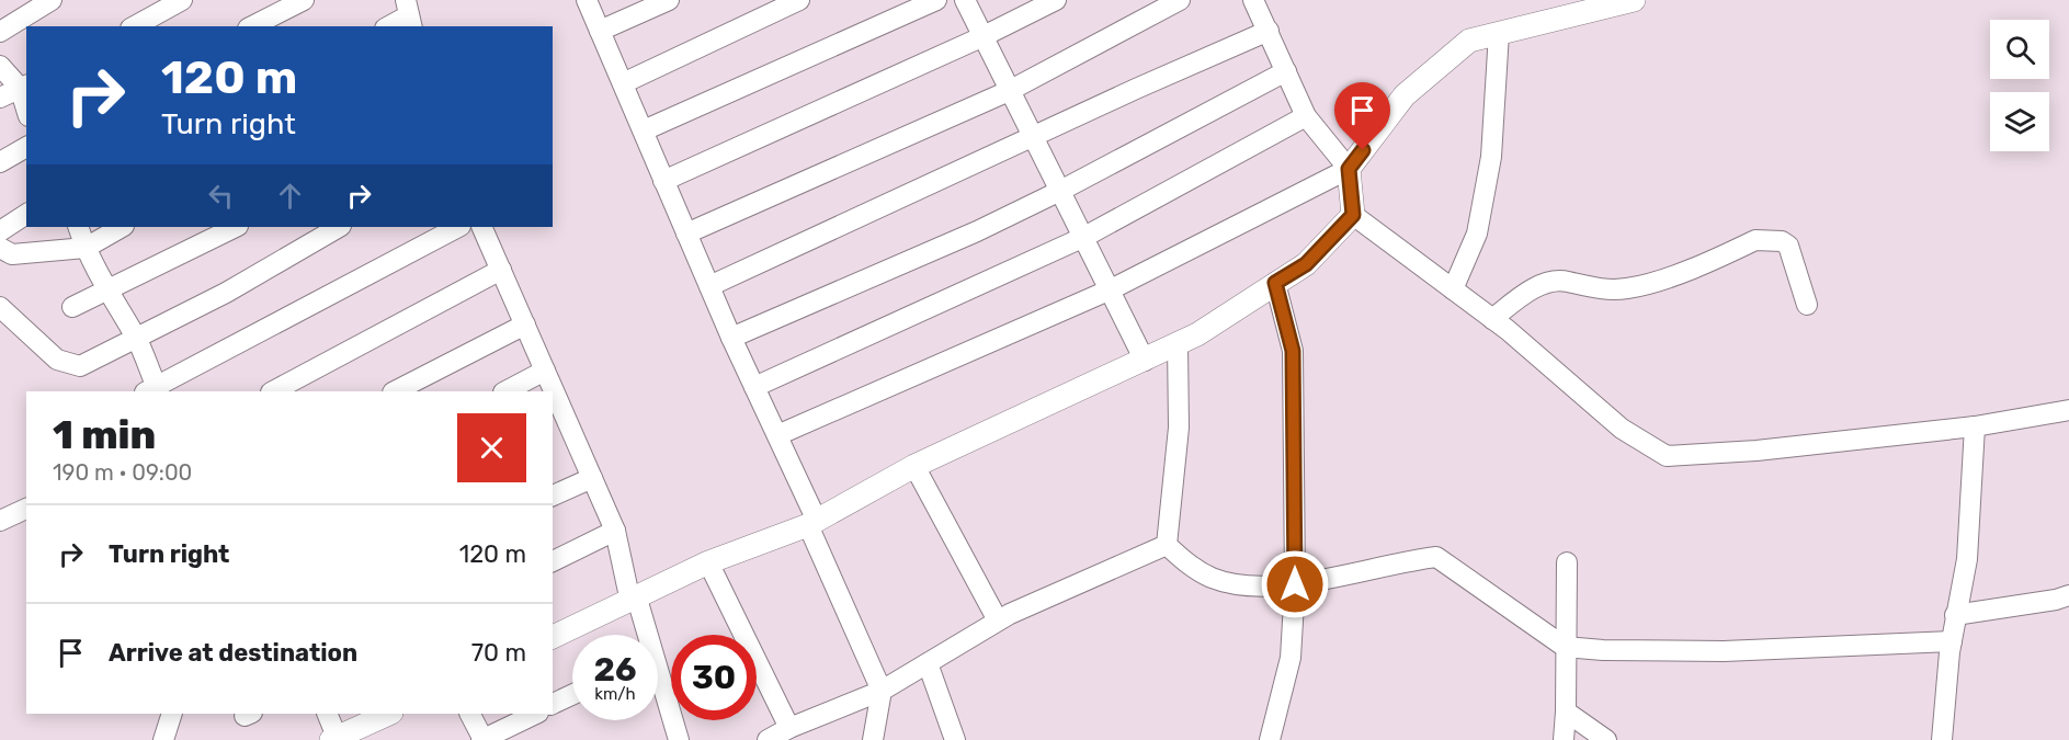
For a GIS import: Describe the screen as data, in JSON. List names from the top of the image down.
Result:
{
  "page": {
    "turn": ["120 m", "Turn right"],
    "heading": ["1 min", "190 m · 09:00"],
    "list": [
      {
        "name": "Turn right",
        "value": "120 m"
      },
      {
        "name": "Arrive at destination",
        "value": "70 m"
      }
    ],
    "speed": "26 km/h",
    "limit": "30"
  }
}
